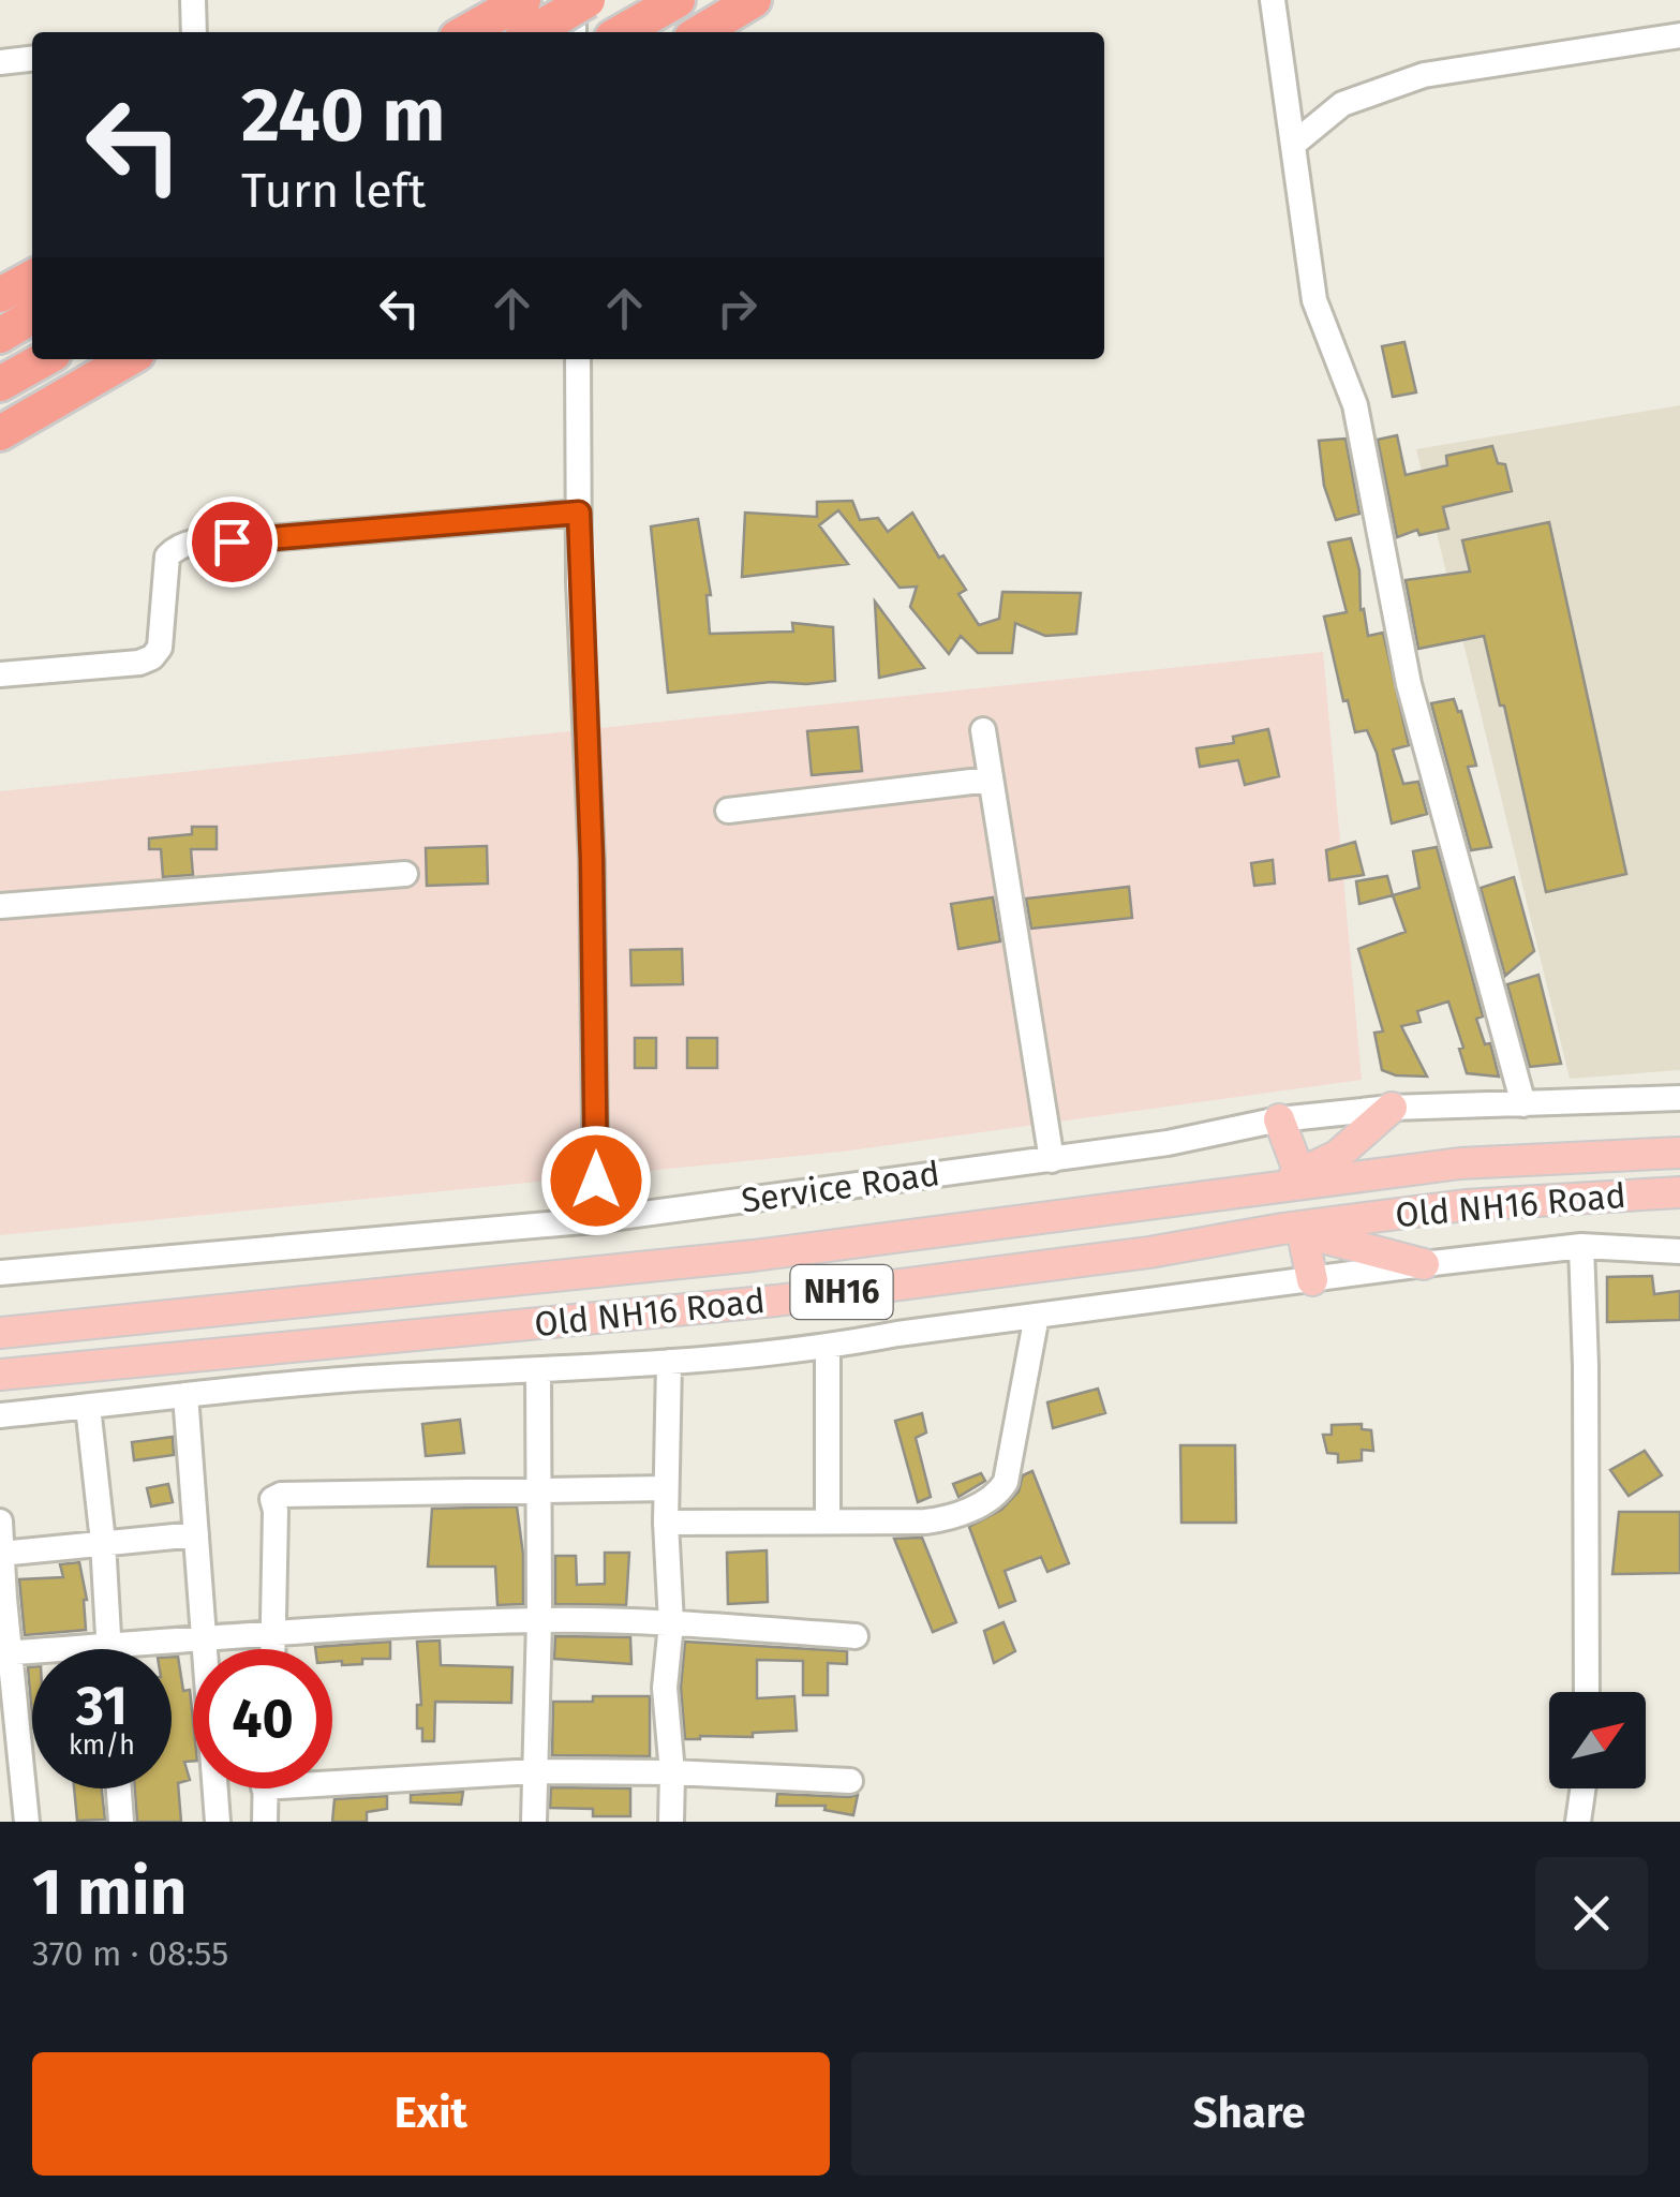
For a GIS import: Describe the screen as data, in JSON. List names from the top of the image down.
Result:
{
  "streets": {
    "main road": ["Old NH16 Road", "NH16"],
    "street": ["Service Road"]
  },
  "north": "top right",
  "page": {
    "turn": ["240 m", "Turn left"],
    "speed": "31 km/h",
    "limit": "40",
    "heading": ["1 min", "370 m · 08:55"],
    "buttons": ["Exit", "Share"]
  }
}
